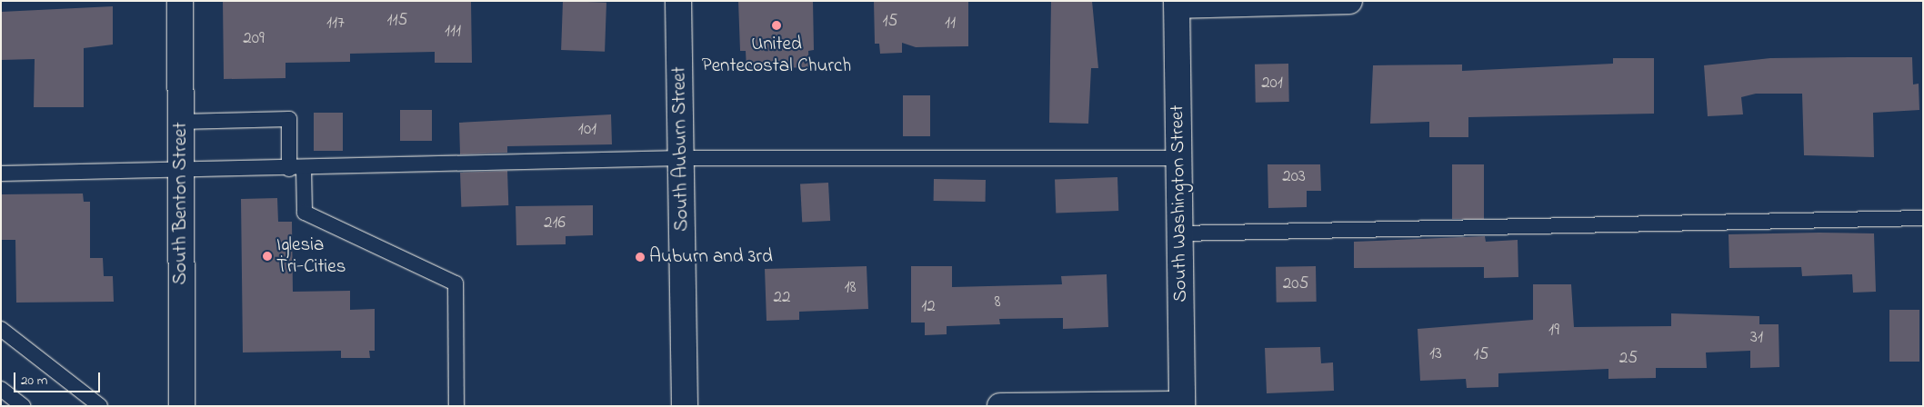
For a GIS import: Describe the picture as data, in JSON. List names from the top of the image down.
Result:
{
  "streets": {
    "street": ["South Auburn Street", "South Benton Street", "South Washington Street"]
  },
  "places": ["United Pentecostal Church", "Iglesia Tri-Cities", "Auburn and 3rd"],
  "house_numbers": [
    "115",
    "15",
    "117",
    "11",
    "111",
    "209",
    "201",
    "101",
    "203",
    "216",
    "205",
    "18",
    "22",
    "8",
    "12",
    "19",
    "31",
    "13",
    "15",
    "25"
  ],
  "scale_bar": "20 m"
}
